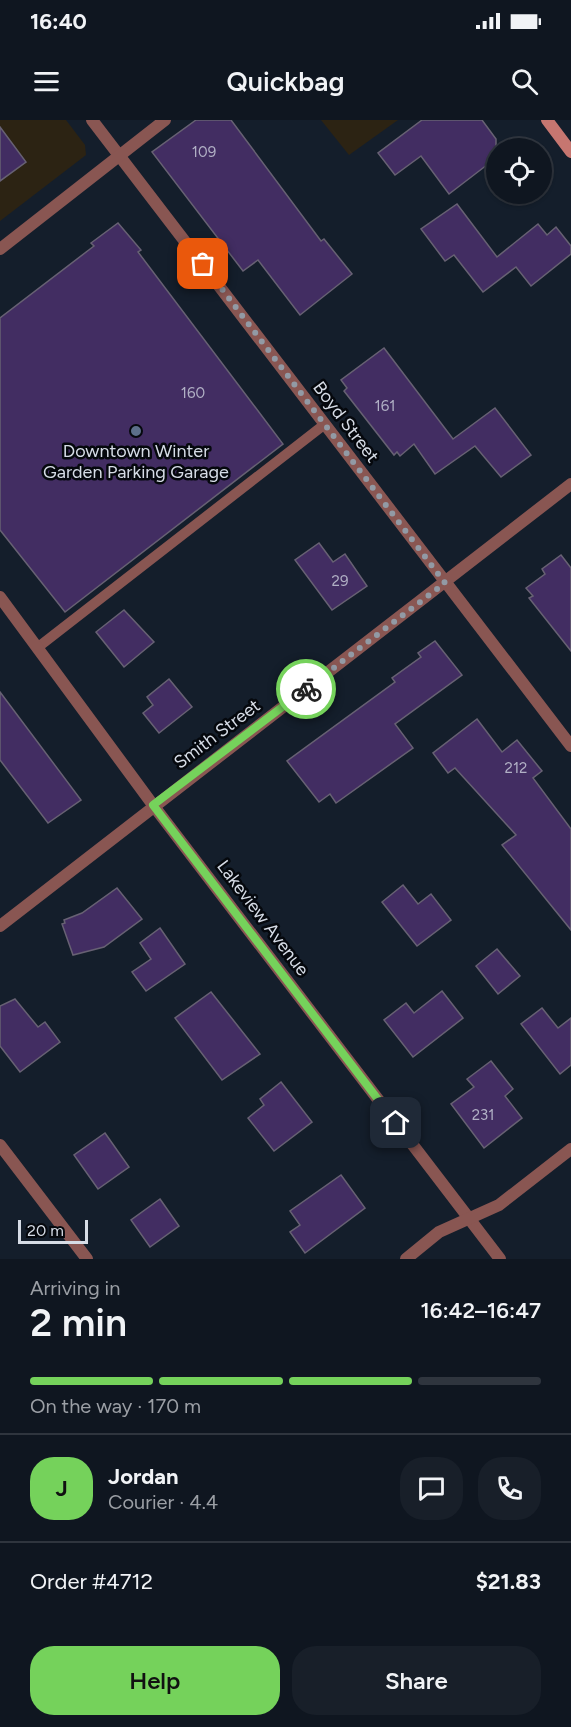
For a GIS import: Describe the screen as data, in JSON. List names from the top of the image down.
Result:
{
  "streets": {
    "street": ["Boyd Street", "Smith Street", "Lakeview Avenue"]
  },
  "crossings": [
    ["Boyd Street", "Smith Street"],
    ["Smith Street", "Lakeview Avenue"]
  ],
  "places": ["Downtown Winter Garden Parking Garage"],
  "house_numbers": [
    "109",
    "160",
    "161",
    "29",
    "212",
    "231"
  ],
  "scale_bar": "20 m",
  "page": {
    "status": "16:40",
    "header": "Quickbag",
    "scale": "20 m",
    "heading": ["2 min", "Arriving in", "16:42–16:47"],
    "panel": [
      "Jordan",
      "Courier · 4.4",
      "Order #4712",
      "$21.83"
    ],
    "bar": "On the way · 170 m",
    "round": "J",
    "buttons": ["Help", "Share"]
  }
}
